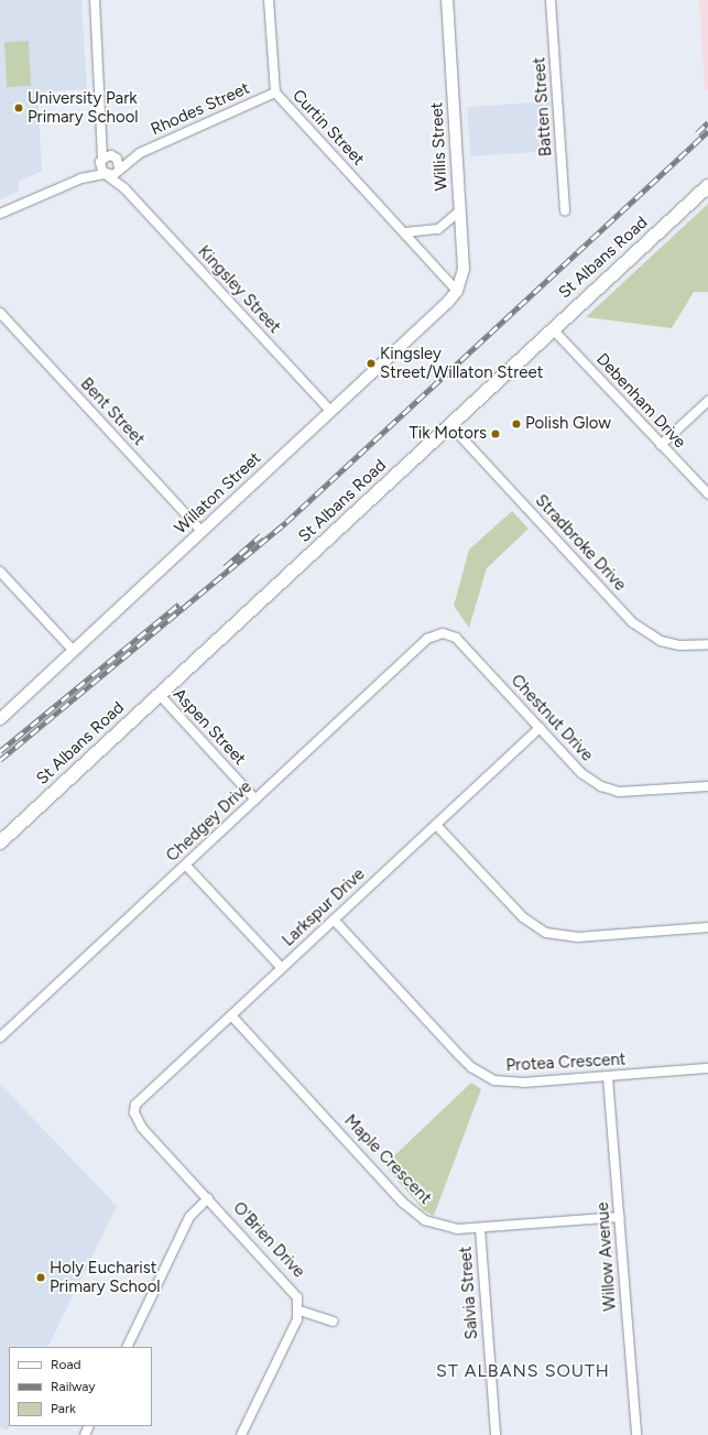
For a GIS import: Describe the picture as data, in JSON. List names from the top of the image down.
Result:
{
  "streets": {
    "main road": ["St Albans Road"],
    "street": [
      "Batten Street",
      "Rhodes Street",
      "Curtin Street",
      "Willis Street",
      "Kingsley Street",
      "Debenham Drive",
      "Bent Street",
      "Willaton Street",
      "Stradbroke Drive",
      "Chestnut Drive",
      "Aspen Street",
      "Chedgey Drive",
      "Larkspur Drive",
      "Protea Crescent",
      "Maple Crescent",
      "O'Brien Drive",
      "Willow Avenue",
      "Salvia Street"
    ]
  },
  "crossings": [
    ["Rhodes Street", "Curtin Street"],
    ["Rhodes Street", "Kingsley Street"],
    ["Curtin Street", "Willis Street"],
    ["Curtin Street", "Willaton Street"],
    ["Willis Street", "Willaton Street"],
    ["St Albans Road", "Debenham Drive"],
    ["St Albans Road", "Stradbroke Drive"],
    ["St Albans Road", "Aspen Street"],
    ["Kingsley Street", "Willaton Street"],
    ["Bent Street", "Willaton Street"],
    ["Chestnut Drive", "Chedgey Drive"],
    ["Chestnut Drive", "Larkspur Drive"],
    ["Aspen Street", "Chedgey Drive"],
    ["Larkspur Drive", "Protea Crescent"],
    ["Larkspur Drive", "Maple Crescent"],
    ["Larkspur Drive", "O'Brien Drive"],
    ["Protea Crescent", "Willow Avenue"],
    ["Maple Crescent", "Willow Avenue"],
    ["Maple Crescent", "Salvia Street"]
  ],
  "districts": ["ST ALBANS SOUTH"],
  "places": [
    "University Park Primary School",
    "Kingsley Street/Willaton Street",
    "Polish Glow",
    "Tik Motors",
    "Holy Eucharist Primary School"
  ],
  "legend": ["Road", "Railway", "Park"]
}
